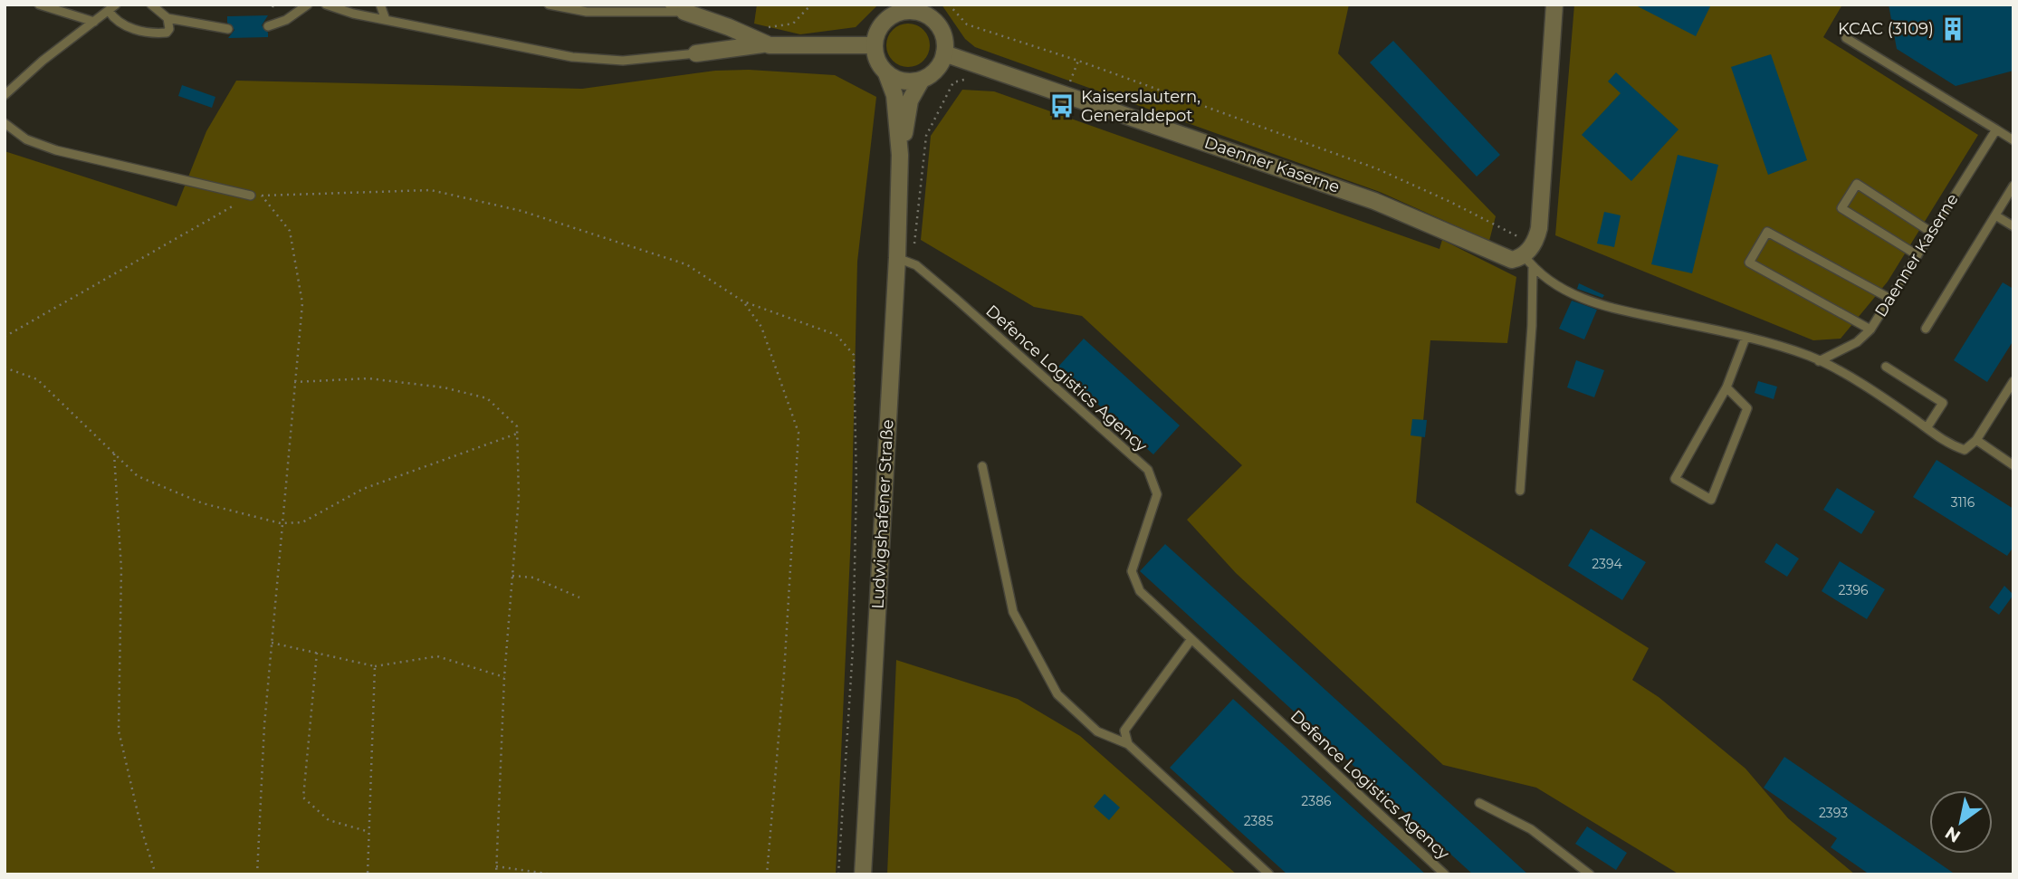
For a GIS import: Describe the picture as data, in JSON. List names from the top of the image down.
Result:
{
  "streets": {
    "street": ["Daenner Kaserne", "Ludwigshafener Straße"],
    "lane": ["Defence Logistics Agency"]
  },
  "crossings": [
    ["Daenner Kaserne", "Ludwigshafener Straße"],
    ["Defence Logistics Agency", "Ludwigshafener Straße"]
  ],
  "places": {
    "building": ["KCAC (3109)"],
    "bus stop": ["Kaiserslautern, Generaldepot"]
  },
  "house_numbers": [
    "3116",
    "2394",
    "2396",
    "2386",
    "2393",
    "2385"
  ],
  "north": "bottom left"
}
